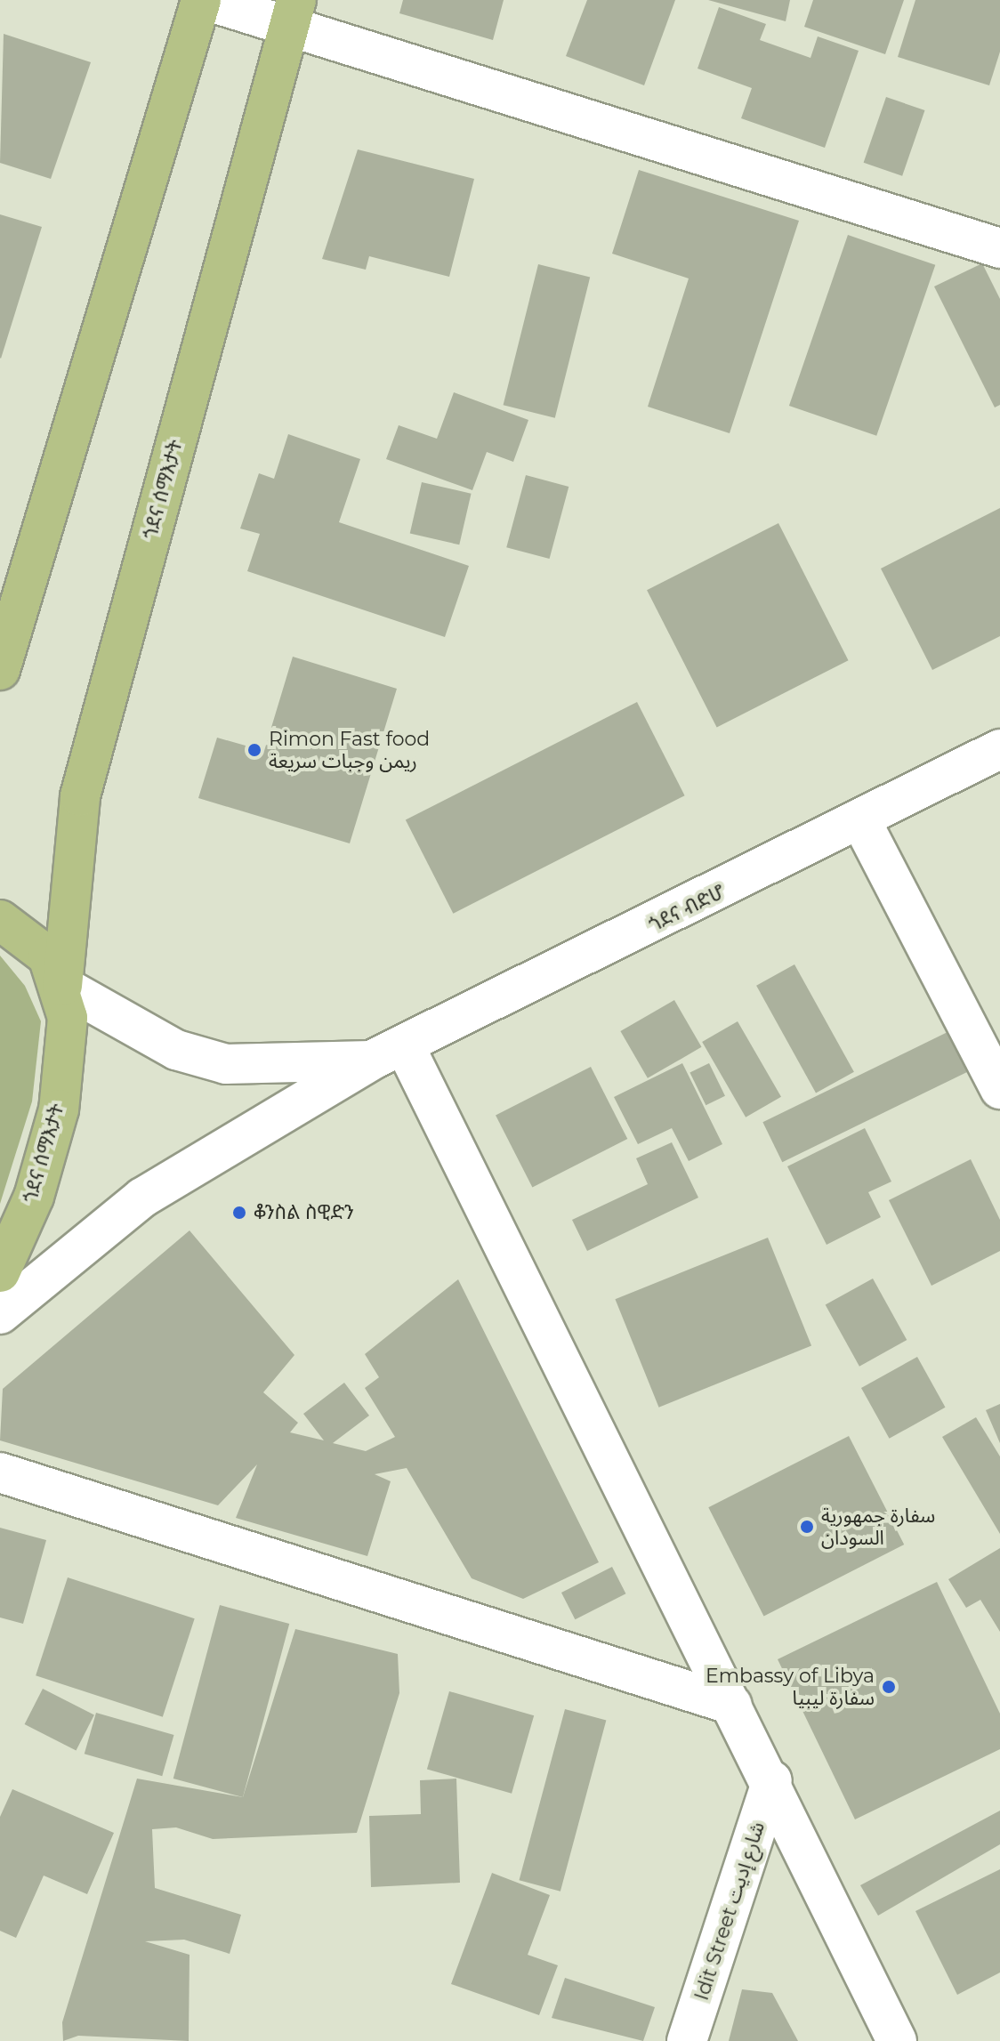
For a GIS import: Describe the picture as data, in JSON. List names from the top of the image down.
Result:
{
  "streets": {
    "main road": ["ጎደና ሰማእታት"],
    "street": ["ጎደና ብድሆ", "Idit Street شارع إديت"]
  },
  "places": [
    "Rimon Fast food ريمن وجبات سريعة",
    "ቆንስል ስዊድን",
    "سفارة جمهورية السودان",
    "Embassy of Libya سفارة ليبيا"
  ]
}
